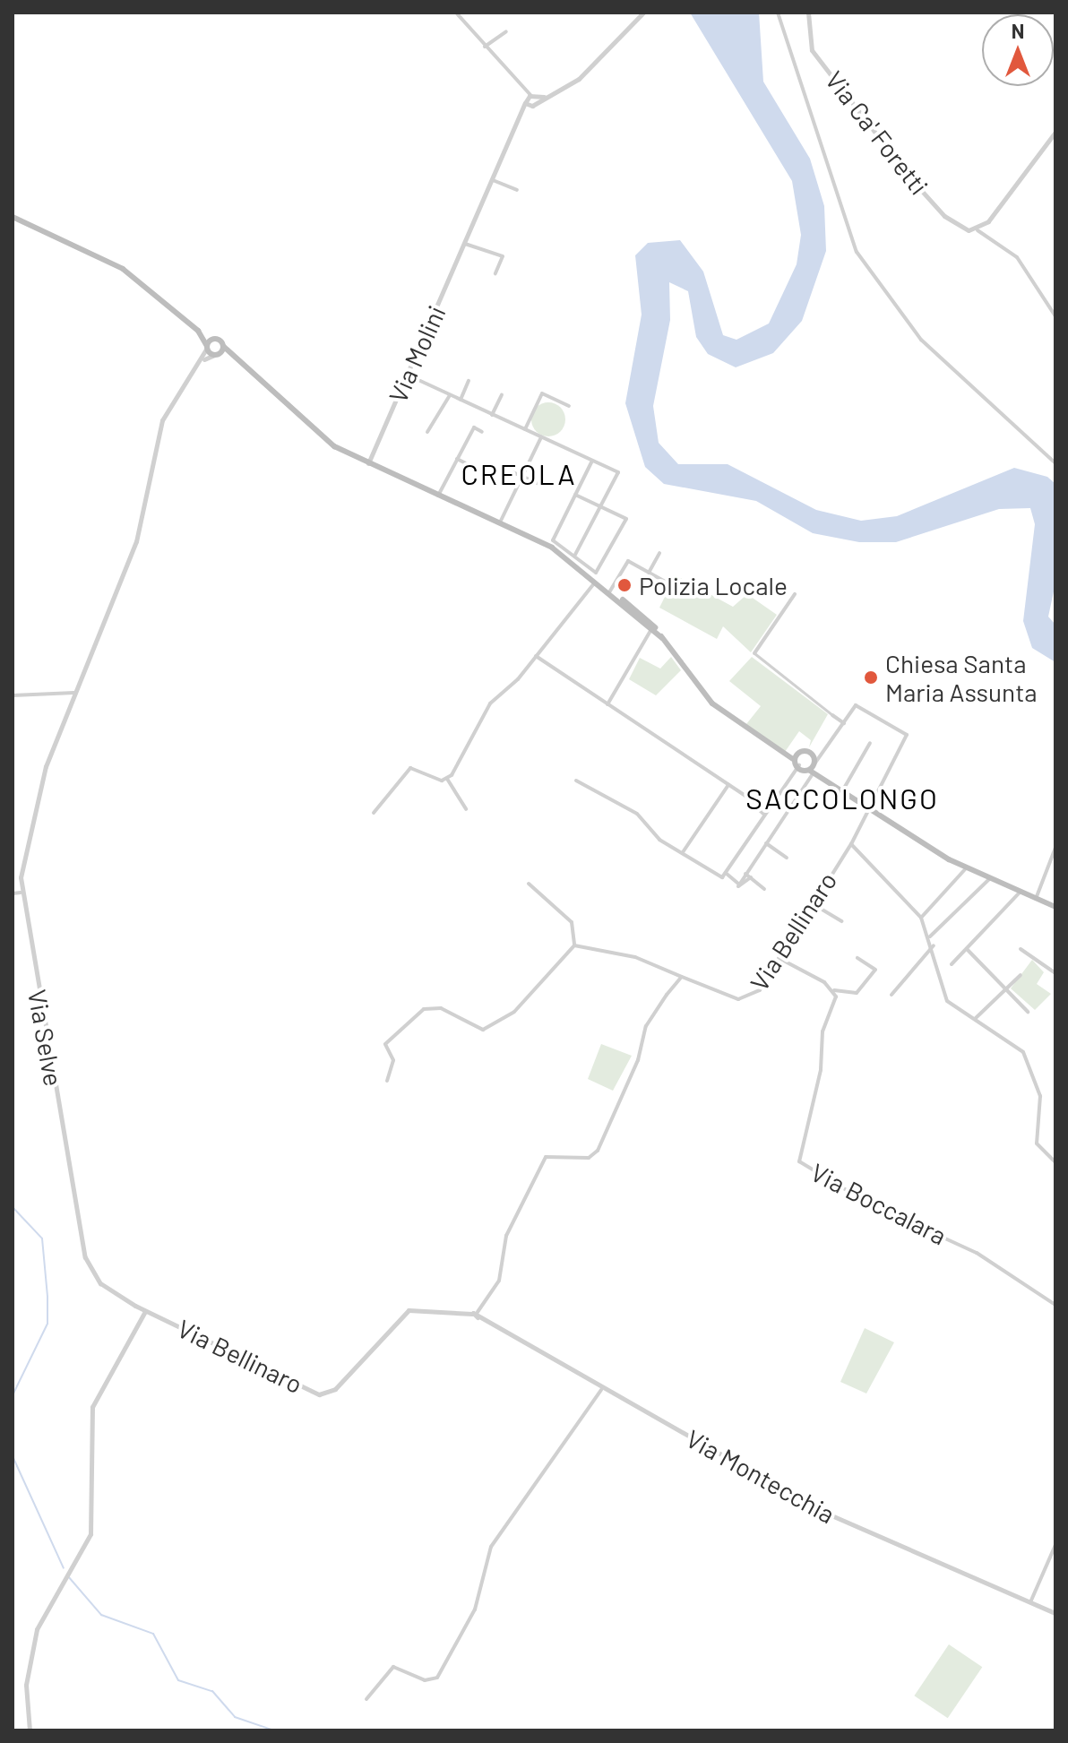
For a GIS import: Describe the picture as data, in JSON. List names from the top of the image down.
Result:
{
  "streets": {
    "street": [
      "Via Ca' Foretti",
      "Via Molini",
      "Via Bellinaro",
      "Via Selve",
      "Via Boccalara",
      "Via Montecchia"
    ]
  },
  "crossings": [
    ["Via Bellinaro", "Via Selve"],
    ["Via Bellinaro", "Via Montecchia"]
  ],
  "districts": ["CREOLA", "SACCOLONGO"],
  "places": ["Polizia Locale", "Chiesa Santa Maria Assunta"],
  "north": "top"
}
